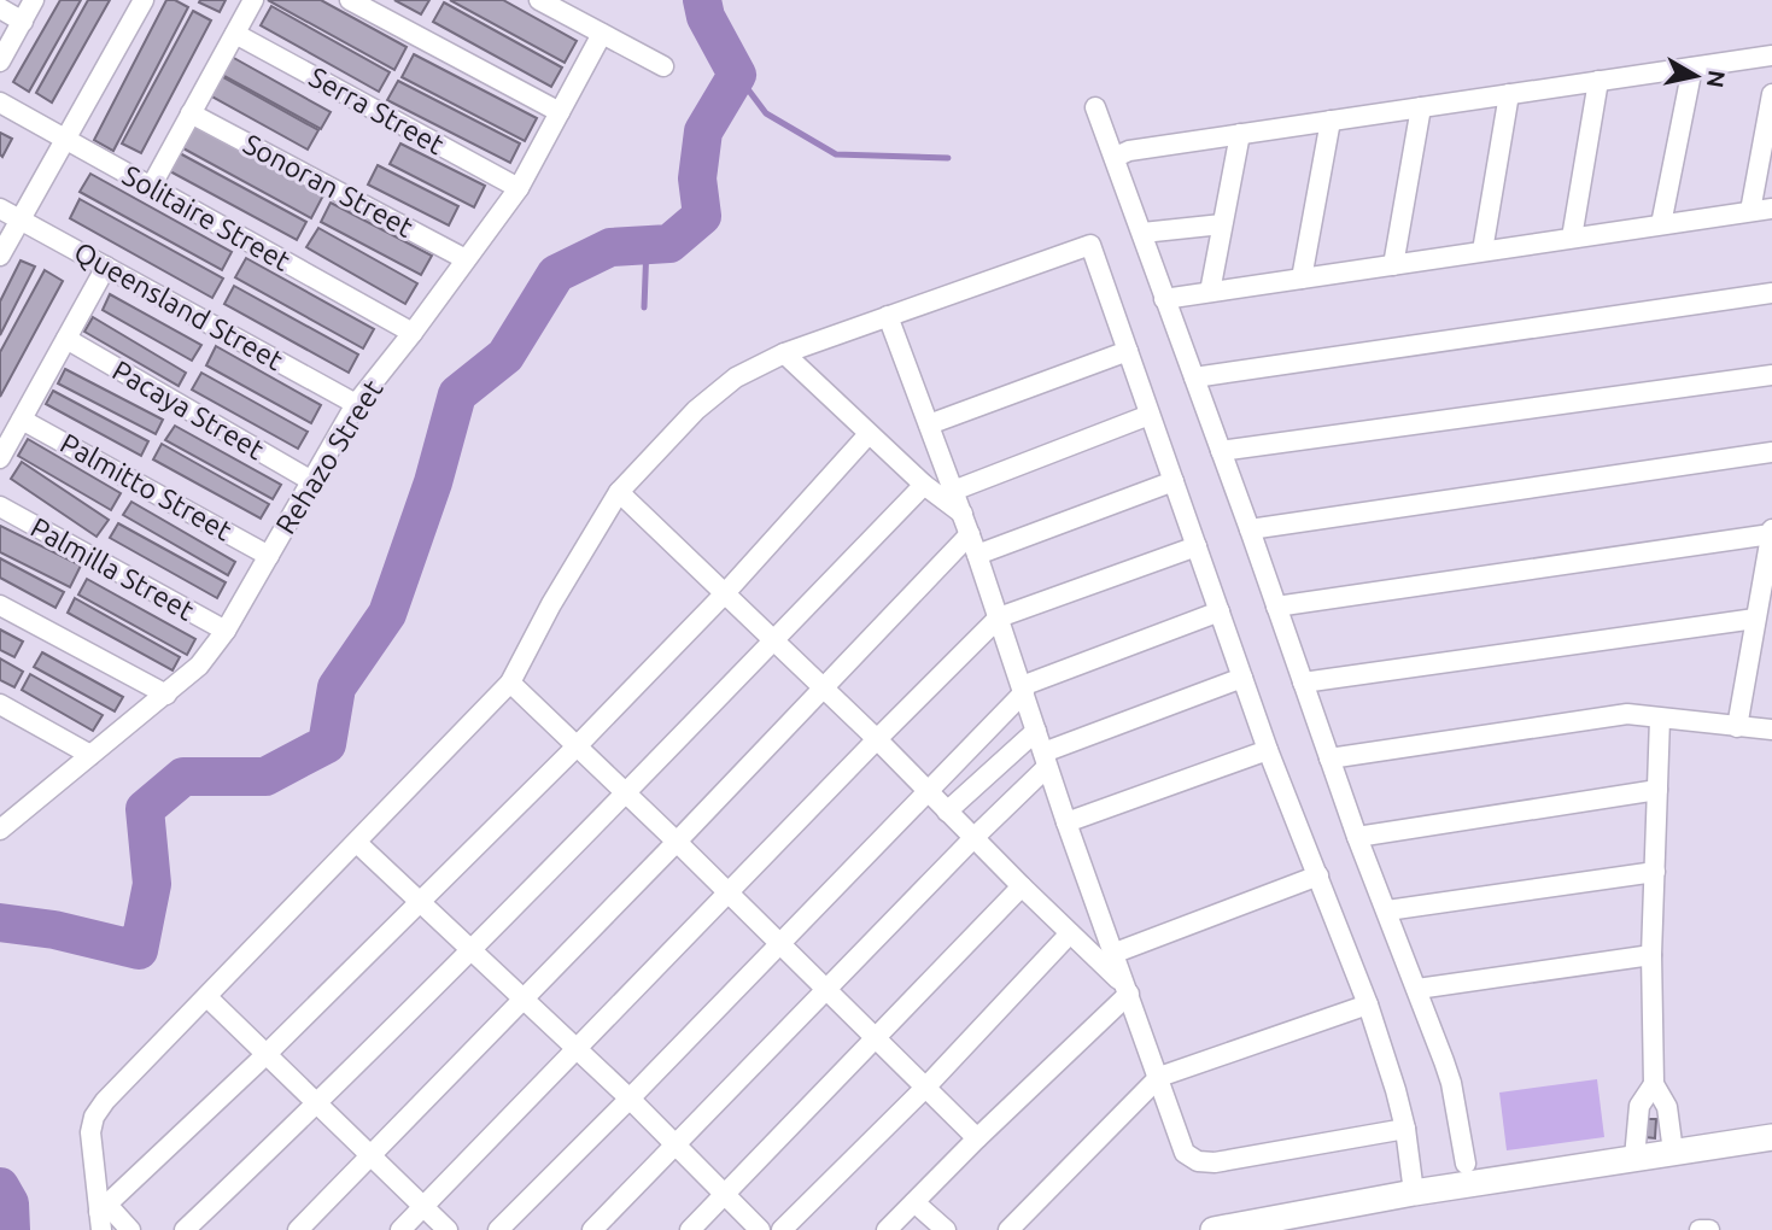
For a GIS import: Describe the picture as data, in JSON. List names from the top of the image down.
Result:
{
  "streets": {
    "street": [
      "Serra Street",
      "Sonoran Street",
      "Solitaire Street",
      "Queensland Street",
      "Pacaya Street",
      "Rehazo Street",
      "Palmitto Street",
      "Palmilla Street"
    ]
  },
  "crossings": [
    ["Serra Street", "Rehazo Street"],
    ["Sonoran Street", "Rehazo Street"],
    ["Solitaire Street", "Rehazo Street"],
    ["Queensland Street", "Rehazo Street"],
    ["Pacaya Street", "Rehazo Street"],
    ["Rehazo Street", "Palmitto Street"],
    ["Rehazo Street", "Palmilla Street"]
  ],
  "north": "right"
}
